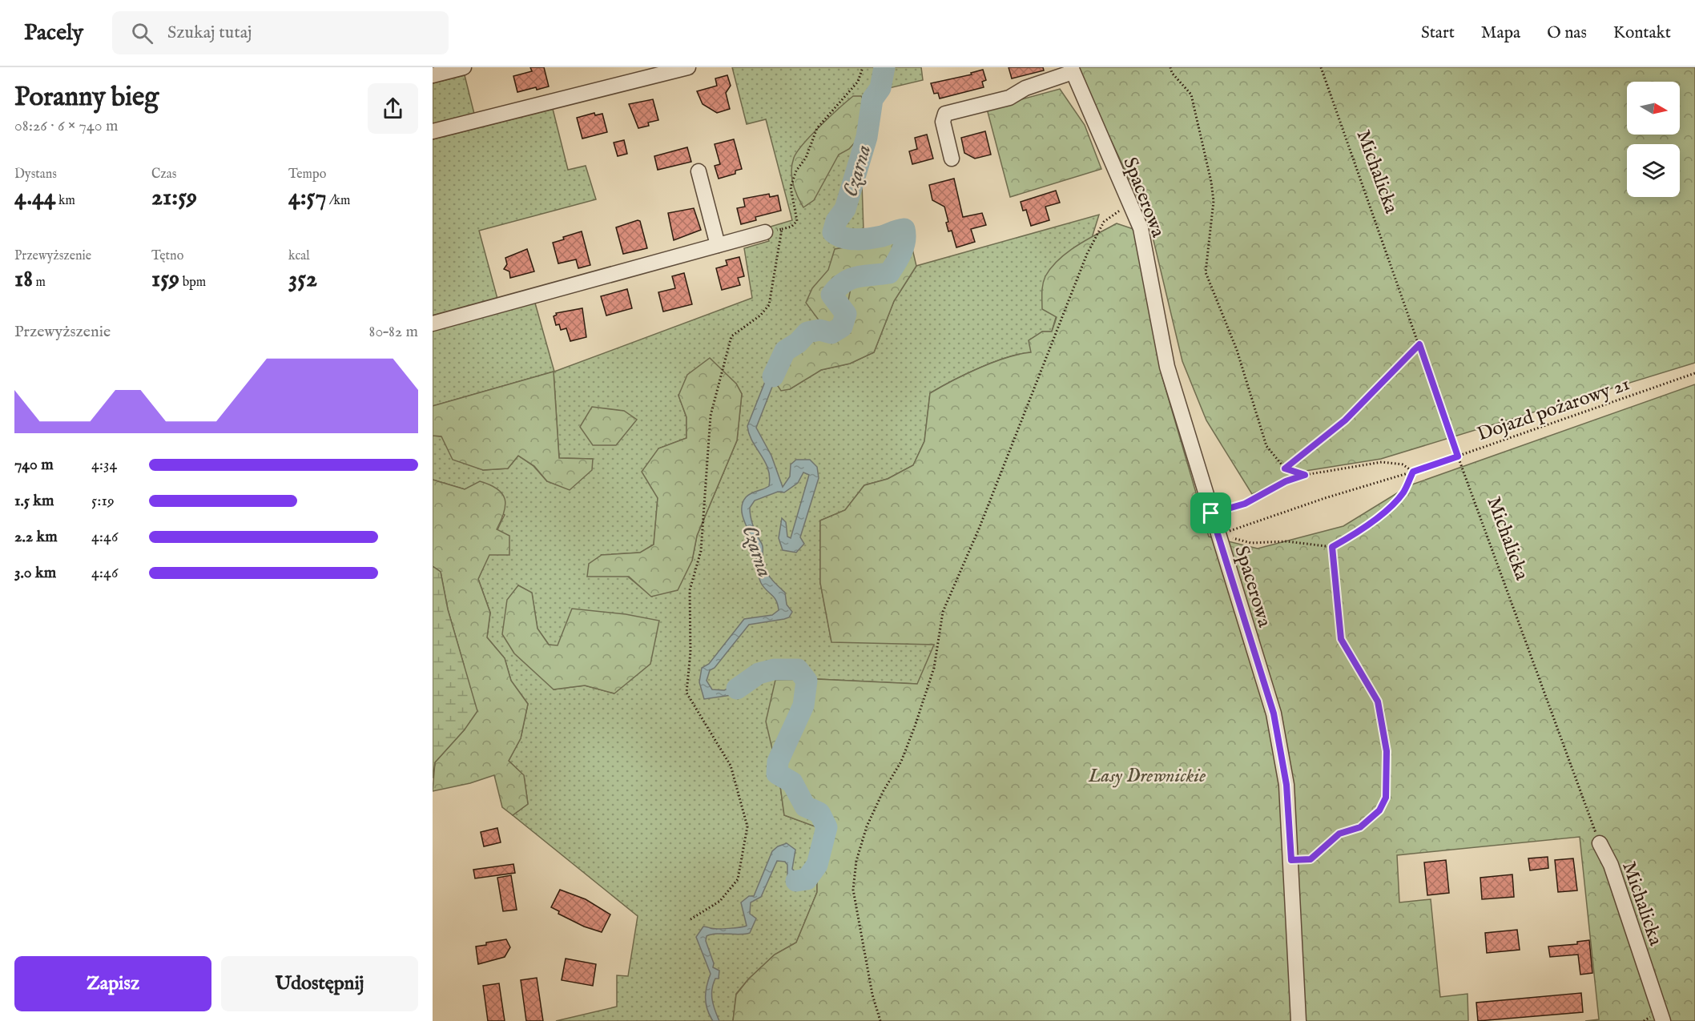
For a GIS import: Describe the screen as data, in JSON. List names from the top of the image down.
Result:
{
  "streets": {
    "street": ["Michalicka", "Spacerowa"],
    "path": ["Dojazd pożarowy 21"]
  },
  "crossings": [
    ["Michalicka", "Dojazd pożarowy 21"]
  ],
  "water": ["Czarna"],
  "parks": ["Lasy Drewnickie"],
  "north": "right",
  "page": {
    "header": "Pacely",
    "search": "Szukaj tutaj",
    "nav": [
      "Start",
      "Mapa",
      "O nas",
      "Kontakt"
    ],
    "heading": ["Poranny bieg", "08:26 · 6 × 740 m"],
    "stats": [
      ["Dystans", "4.44 km"],
      ["Czas", "21:59"],
      ["Tempo", "4:57 /km"],
      ["Przewyższenie", "18 m"],
      ["Tętno", "159 bpm"],
      ["kcal", "352"]
    ],
    "chart": ["Przewyższenie", "80–82 m"],
    "list": [
      {
        "name": "740 m",
        "note": "4:34"
      },
      {
        "name": "1.5 km",
        "note": "5:19"
      },
      {
        "name": "2.2 km",
        "note": "4:46"
      },
      {
        "name": "3.0 km",
        "note": "4:46"
      }
    ],
    "buttons": ["Zapisz", "Udostępnij"]
  }
}
